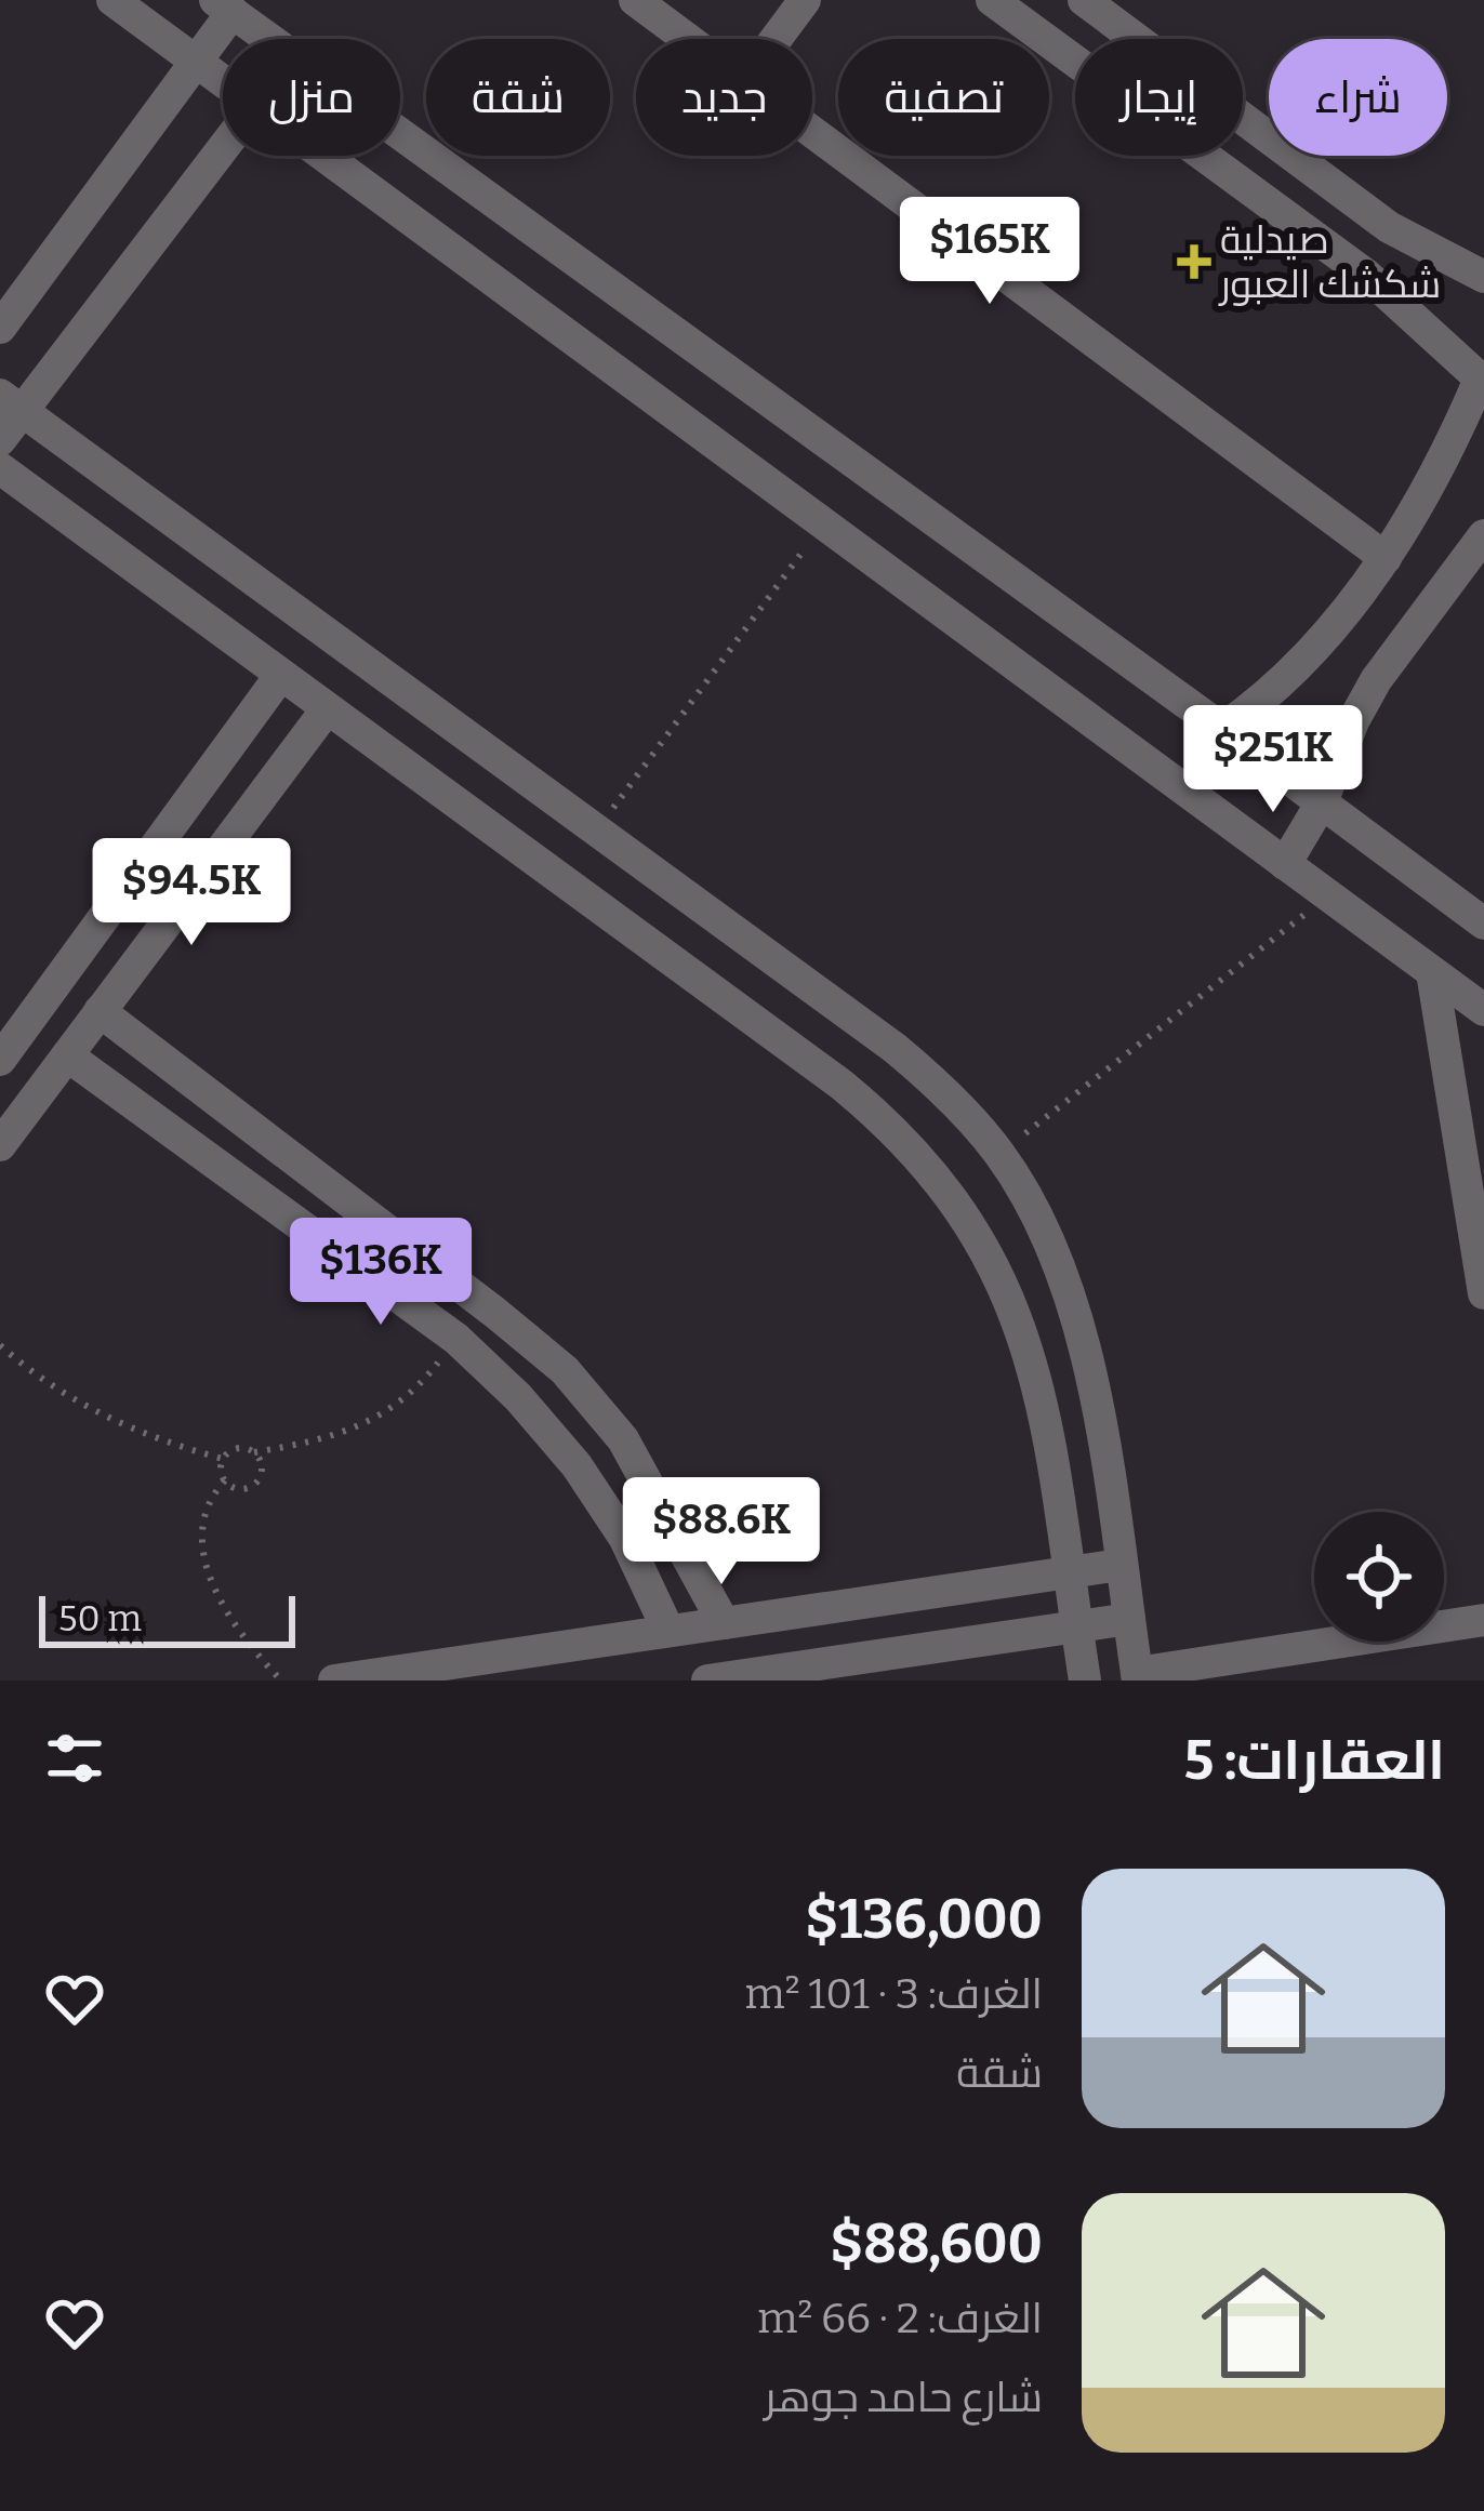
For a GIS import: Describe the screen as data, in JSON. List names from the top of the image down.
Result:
{
  "places": {
    "health": ["صيدلية شكشك العبور"]
  },
  "scale_bar": "50 m",
  "page": {
    "chip": [
      "شراء",
      "إيجار",
      "تصفية",
      "جديد",
      "شقة",
      "منزل"
    ],
    "price": [
      "$165K",
      "$251K",
      "$94.5K",
      "$136K",
      "$88.6K"
    ],
    "scale": "50 m",
    "heading": "العقارات: 5",
    "list": [
      {
        "name": "$136,000",
        "note": "الغرف: 3 · 101 m² · شقة"
      },
      {
        "name": "$88,600",
        "note": "الغرف: 2 · 66 m² · شارع حامد جوهر"
      }
    ]
  }
}
